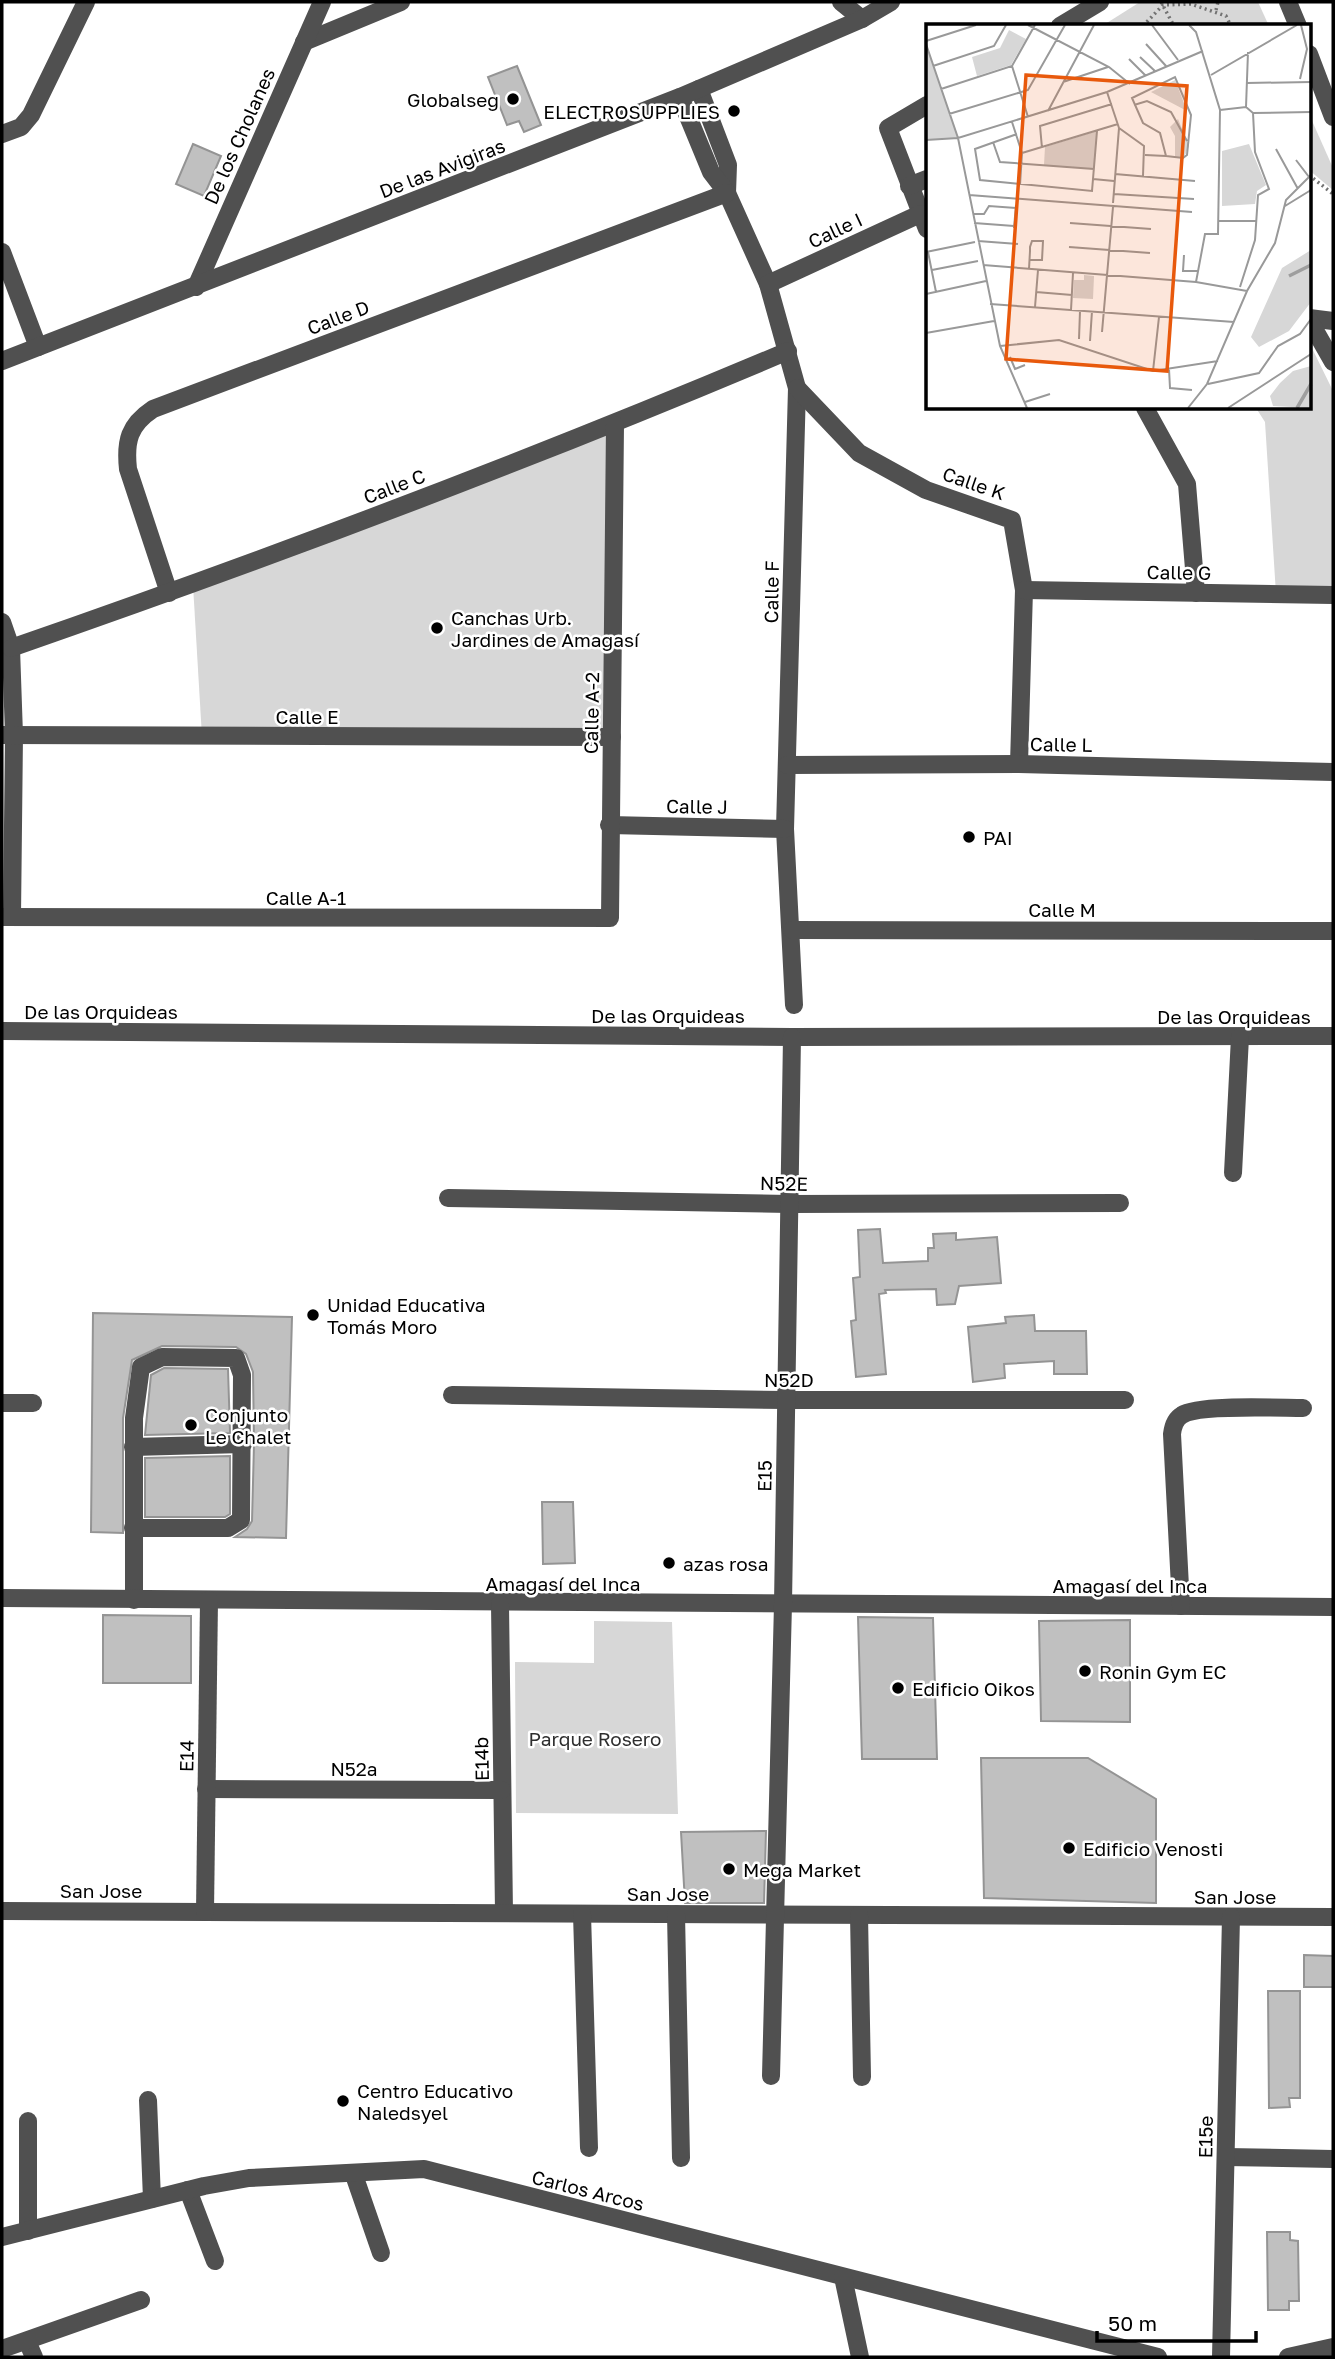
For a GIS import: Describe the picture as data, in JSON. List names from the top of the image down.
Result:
{
  "streets": {
    "street": [
      "De los Cholanes",
      "De las Avigiras",
      "Calle I",
      "Calle D",
      "Calle K",
      "Calle C",
      "Calle G",
      "Calle F",
      "Calle A-2",
      "Calle E",
      "Calle L",
      "Calle J",
      "Calle A-1",
      "Calle M",
      "De las Orquideas",
      "N52E",
      "N52D",
      "E15",
      "Amagasí del Inca",
      "E14",
      "E14b",
      "N52a",
      "San Jose",
      "E15e",
      "Carlos Arcos"
    ]
  },
  "crossings": [
    ["De los Cholanes", "De las Avigiras"],
    ["De las Avigiras", "Calle F"],
    ["Calle I", "Calle F"],
    ["Calle D", "Calle C"],
    ["Calle D", "Calle F"],
    ["Calle K", "Calle G"],
    ["Calle K", "Calle F"],
    ["Calle K", "Calle L"],
    ["Calle C", "Calle F"],
    ["Calle C", "Calle A-2"],
    ["Calle F", "Calle L"],
    ["Calle F", "Calle J"],
    ["Calle F", "Calle M"],
    ["Calle A-2", "Calle E"],
    ["Calle A-2", "Calle J"],
    ["Calle A-2", "Calle A-1"],
    ["De las Orquideas", "E15"],
    ["N52E", "E15"],
    ["N52D", "E15"],
    ["E15", "Amagasí del Inca"],
    ["E15", "San Jose"],
    ["Amagasí del Inca", "E14"],
    ["Amagasí del Inca", "E14b"],
    ["E14", "N52a"],
    ["E14", "San Jose"],
    ["E14b", "N52a"],
    ["E14b", "San Jose"],
    ["San Jose", "E15e"]
  ],
  "parks": ["Parque Rosero"],
  "places": [
    "Globalseg",
    "ELECTROSUPPLIES",
    "Canchas Urb. Jardines de Amagasí",
    "PAI",
    "Unidad Educativa Tomás Moro",
    "Conjunto Le Chalet",
    "azas rosa",
    "Ronin Gym EC",
    "Edificio Oikos",
    "Edificio Venosti",
    "Mega Market",
    "Centro Educativo Naledsyel"
  ],
  "scale_bar": "50 m"
}
